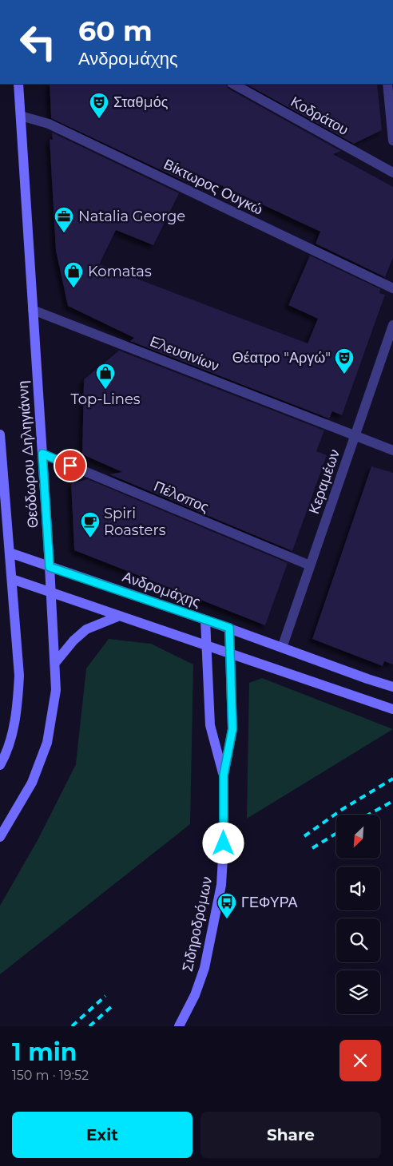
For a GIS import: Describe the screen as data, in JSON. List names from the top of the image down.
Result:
{
  "streets": {
    "main road": ["Θεόδωρου Δηληγιάννη", "Ανδρομάχης", "Σιδηροδρόμων"],
    "street": [
      "Κοδράτου",
      "Βίκτωρος Ουγκώ",
      "Ελευσινίων",
      "Κεραμέων",
      "Πέλοπος"
    ]
  },
  "crossings": [
    ["Βίκτωρος Ουγκώ", "Θεόδωρου Δηληγιάννη"],
    ["Ελευσινίων", "Θεόδωρου Δηληγιάννη"],
    ["Ελευσινίων", "Κεραμέων"],
    ["Θεόδωρου Δηληγιάννη", "Πέλοπος"],
    ["Θεόδωρου Δηληγιάννη", "Ανδρομάχης"],
    ["Κεραμέων", "Πέλοπος"],
    ["Κεραμέων", "Ανδρομάχης"],
    ["Ανδρομάχης", "Σιδηροδρόμων"]
  ],
  "places": {
    "theatre": ["Σταθμός", "Θέατρο \"Αργώ\""],
    "office": ["Natalia George"],
    "shop": ["Komatas", "Top-Lines"],
    "cafe": ["Spiri Roasters"],
    "bus stop": ["ΓΕΦΥΡΑ"]
  },
  "north": "bottom left",
  "page": {
    "turn": ["60 m", "Ανδρομάχης"],
    "heading": ["1 min", "150 m · 19:52"],
    "buttons": ["Exit", "Share"]
  }
}
